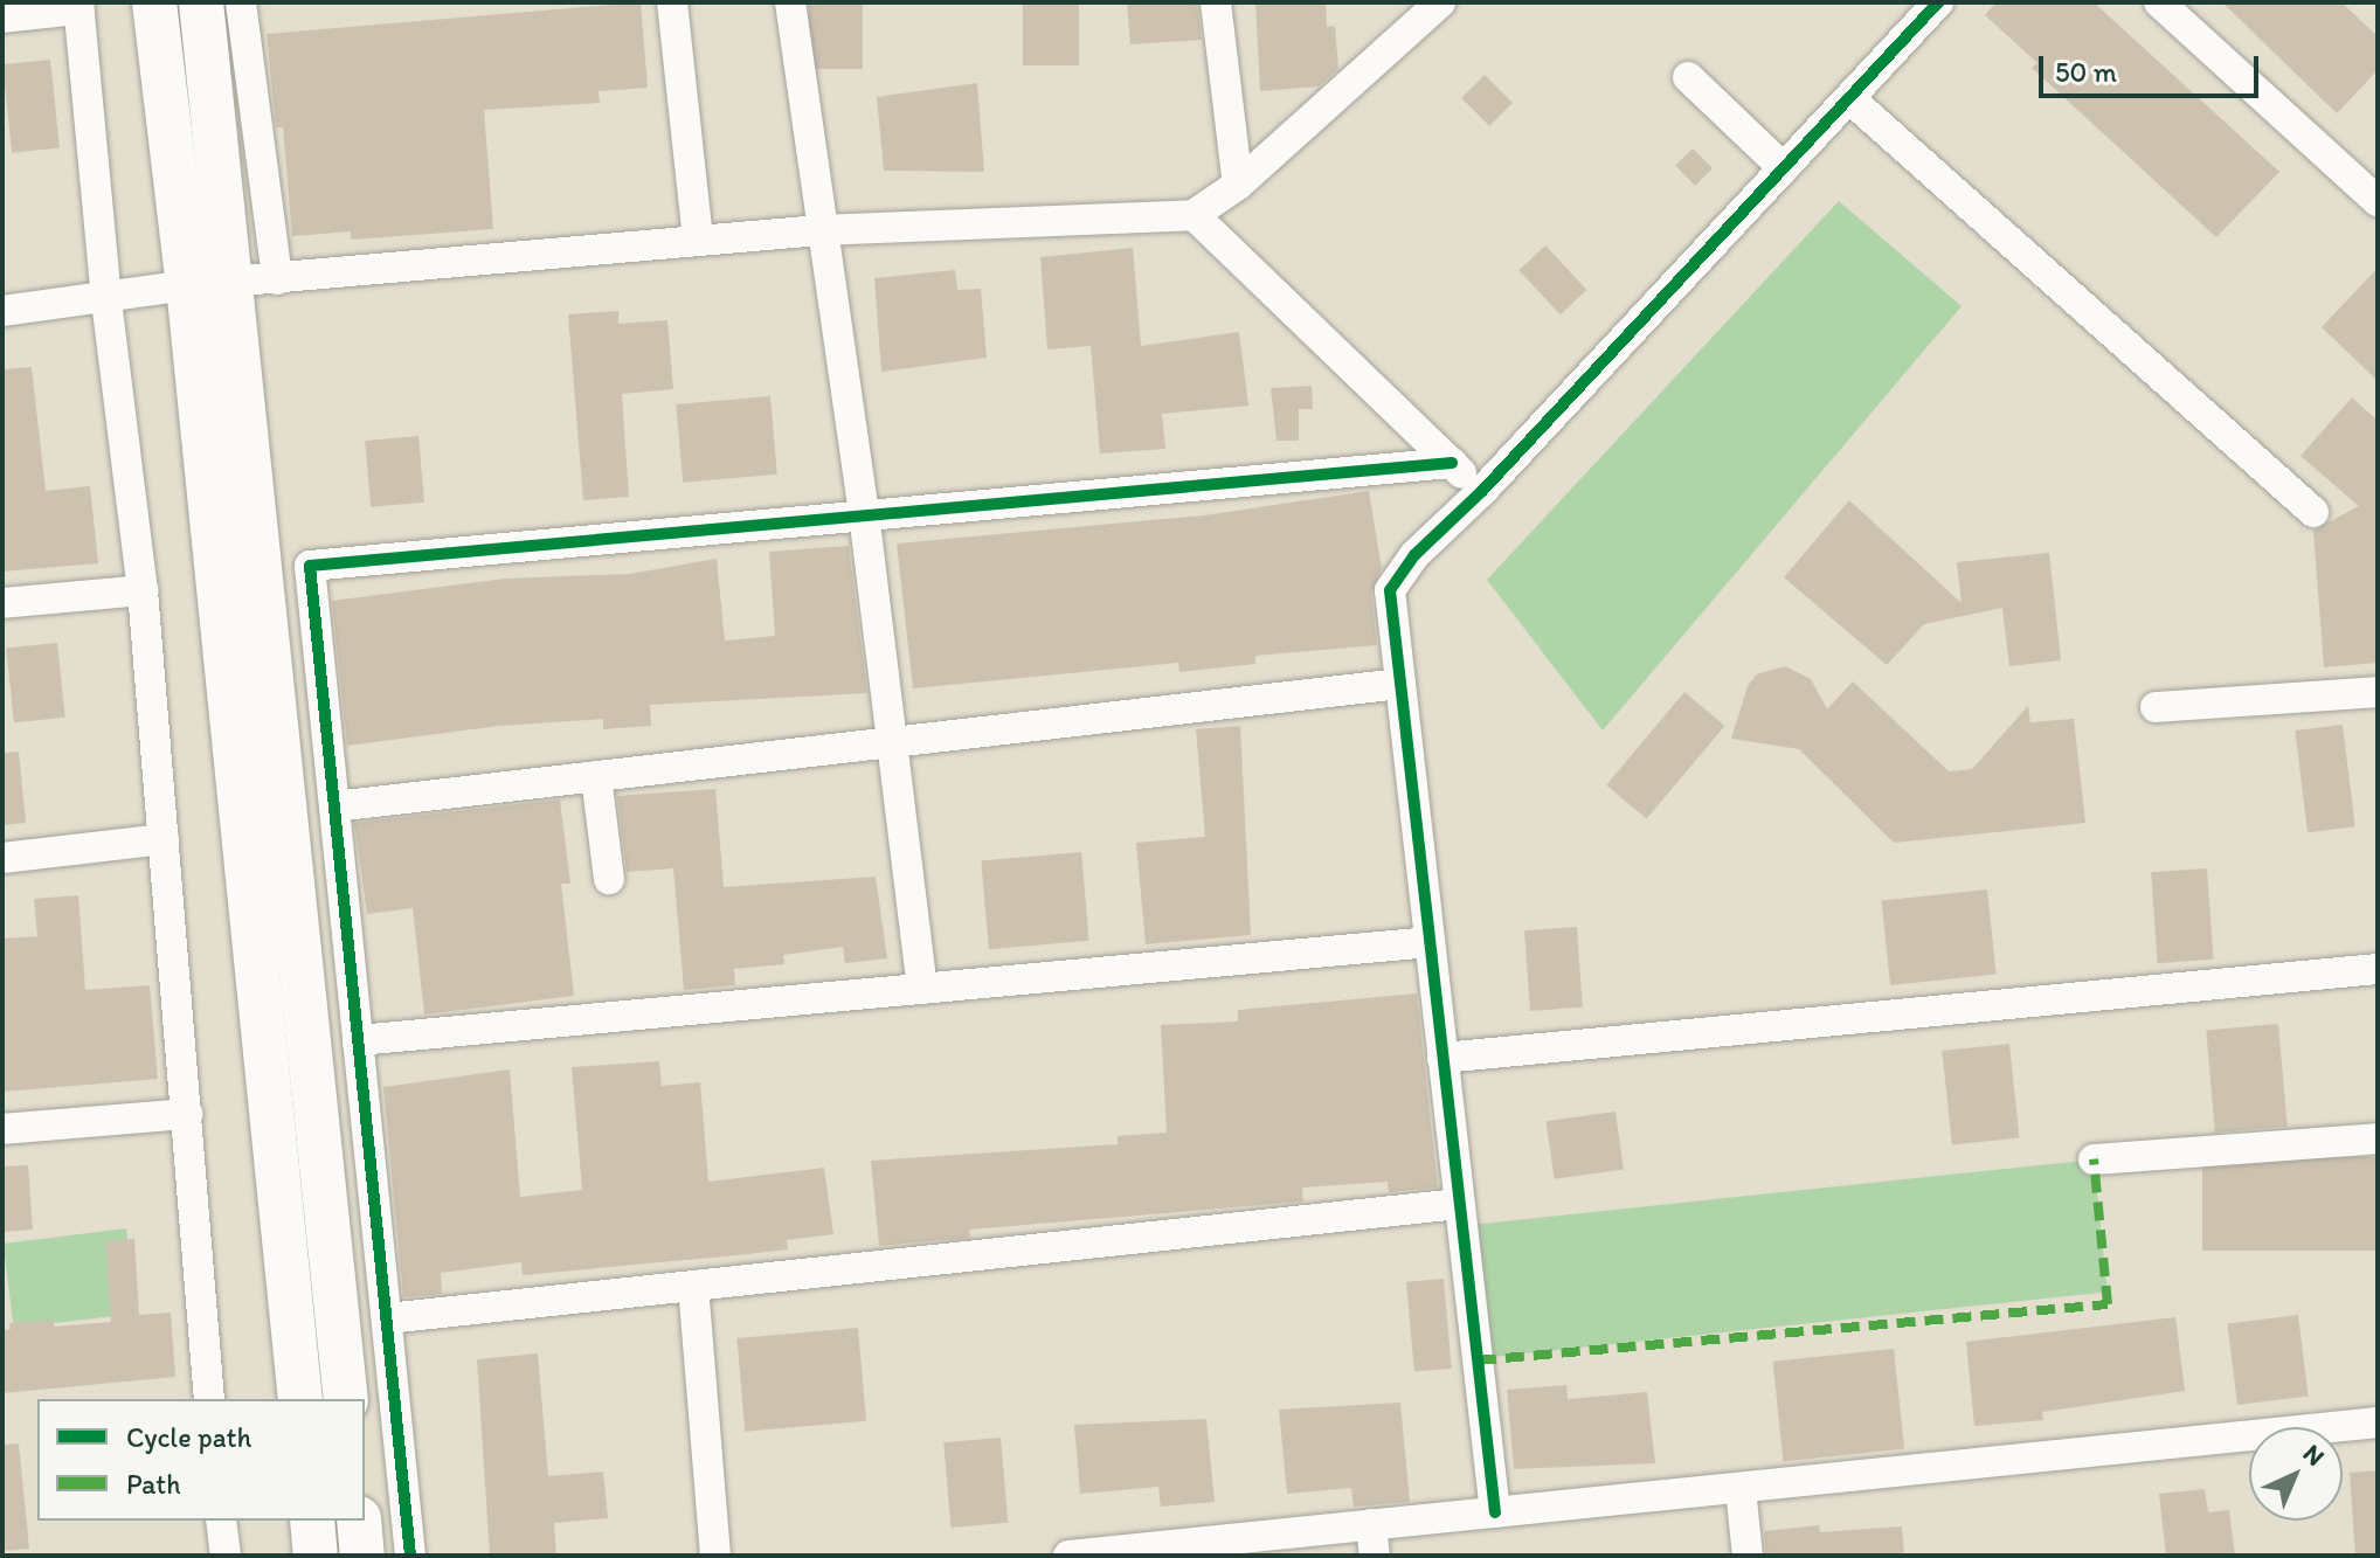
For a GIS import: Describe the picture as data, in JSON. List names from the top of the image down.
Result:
{
  "legend": ["Cycle path", "Path"],
  "scale_bar": "50 m",
  "north": "top right"
}
